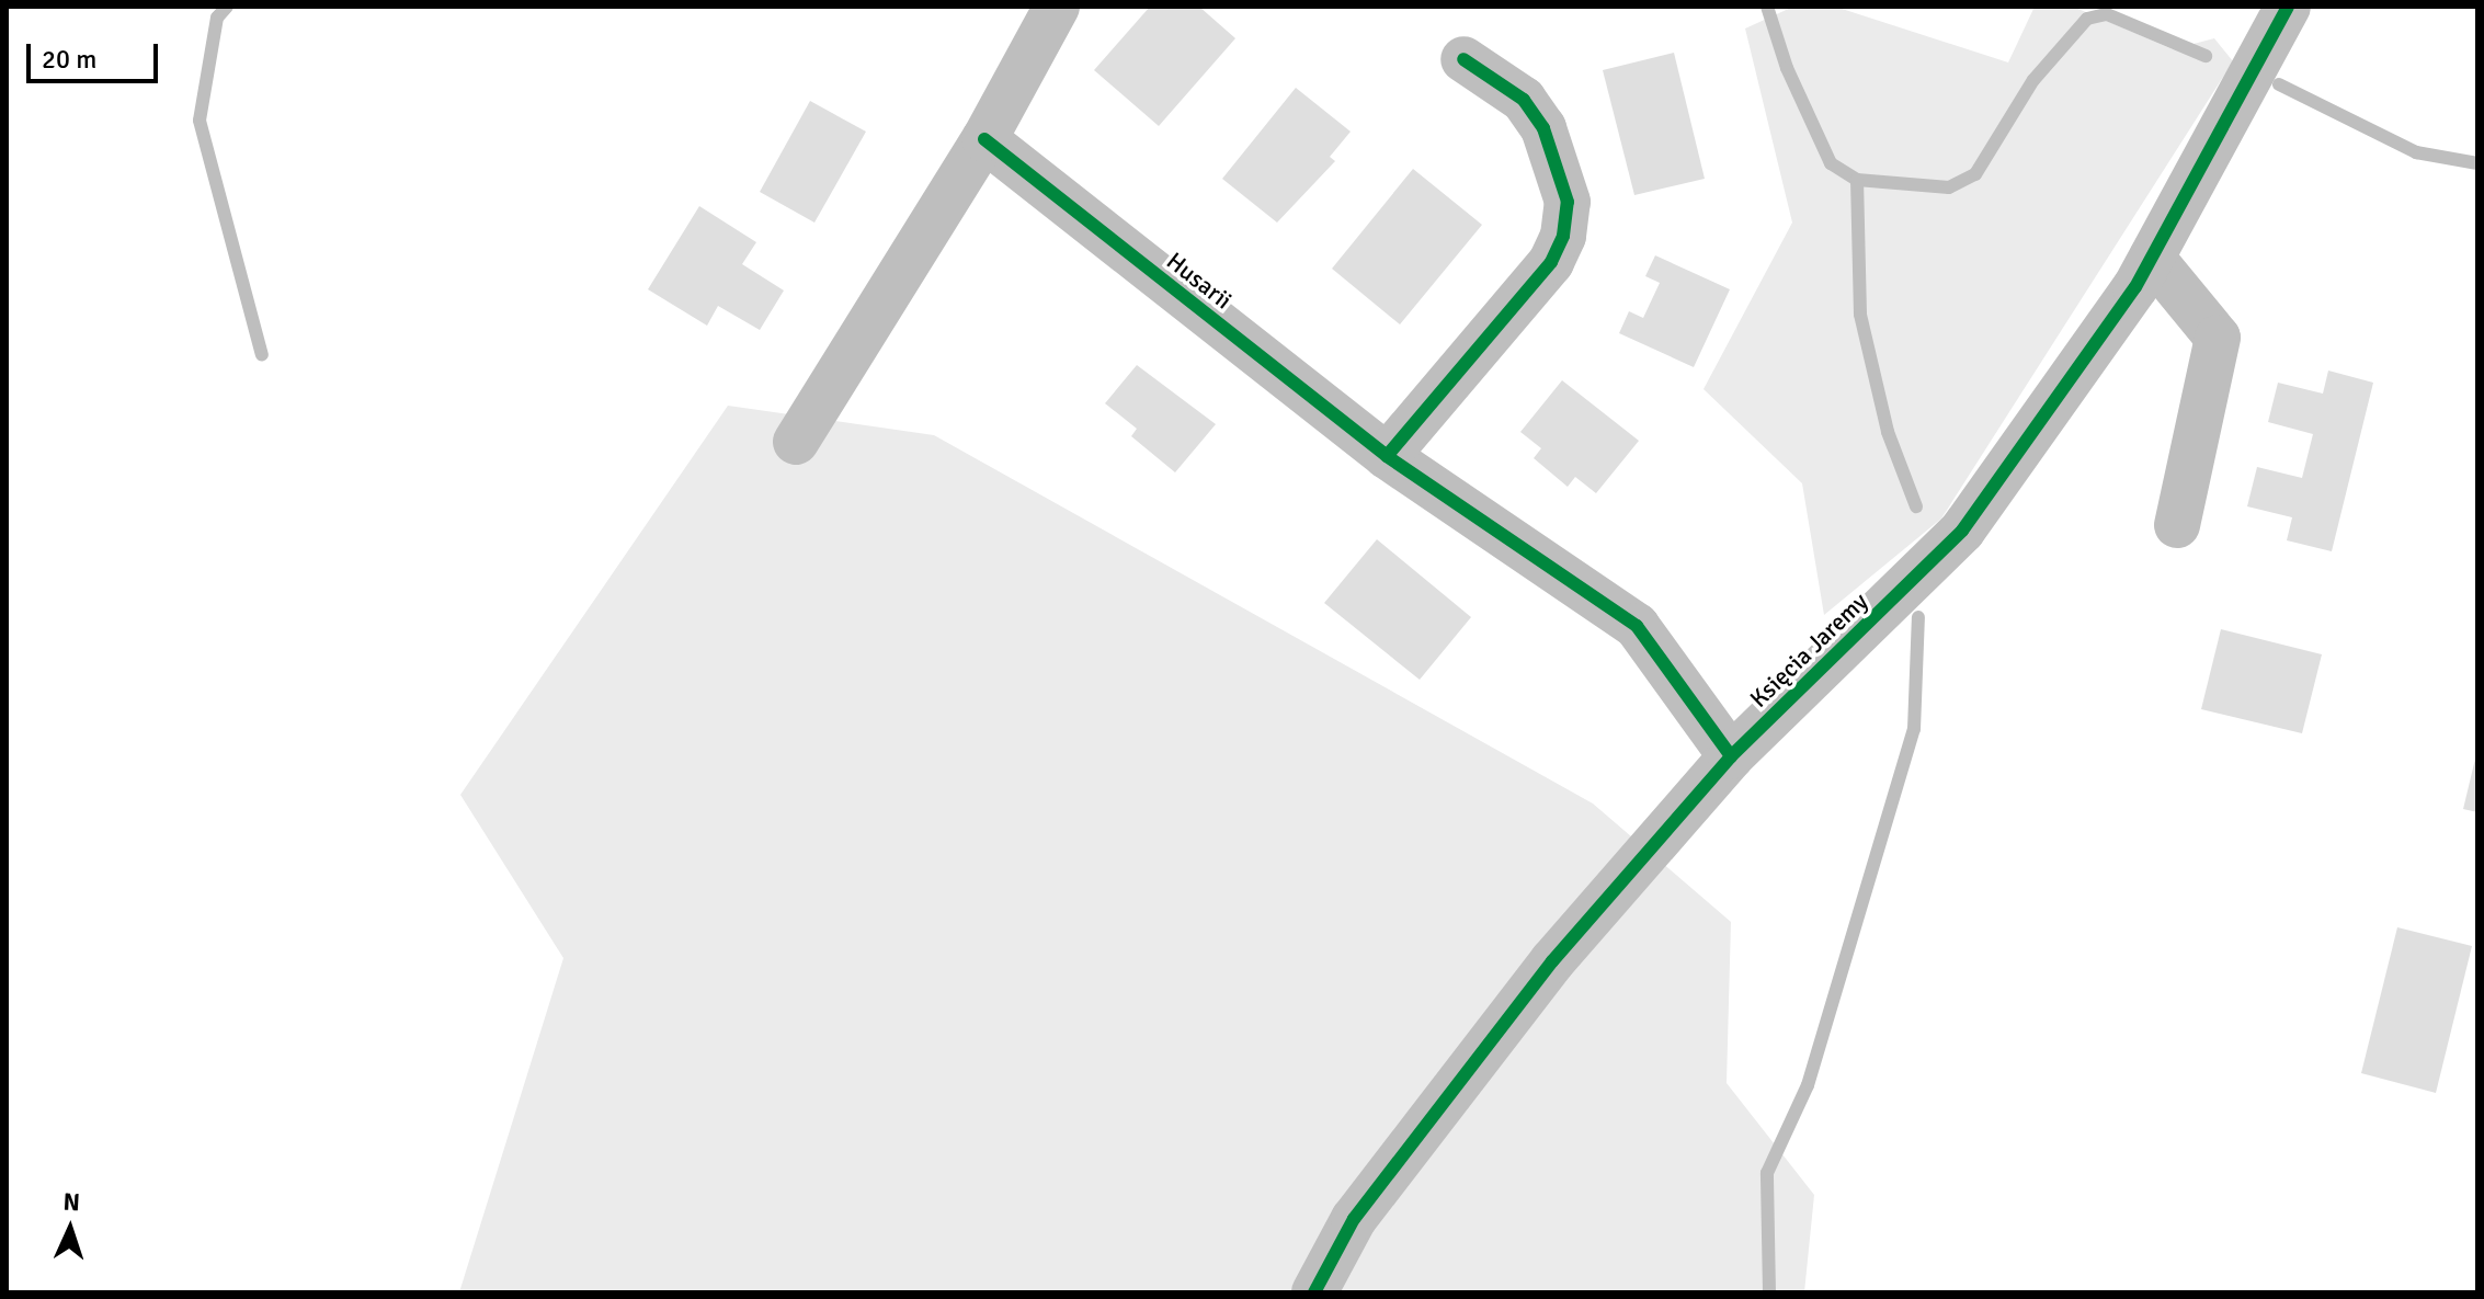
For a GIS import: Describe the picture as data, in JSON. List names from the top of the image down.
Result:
{
  "streets": {
    "street": ["Husarii", "Księcia Jaremy"]
  },
  "crossings": [
    ["Husarii", "Księcia Jaremy"]
  ],
  "scale_bar": "20 m",
  "north": "top"
}
